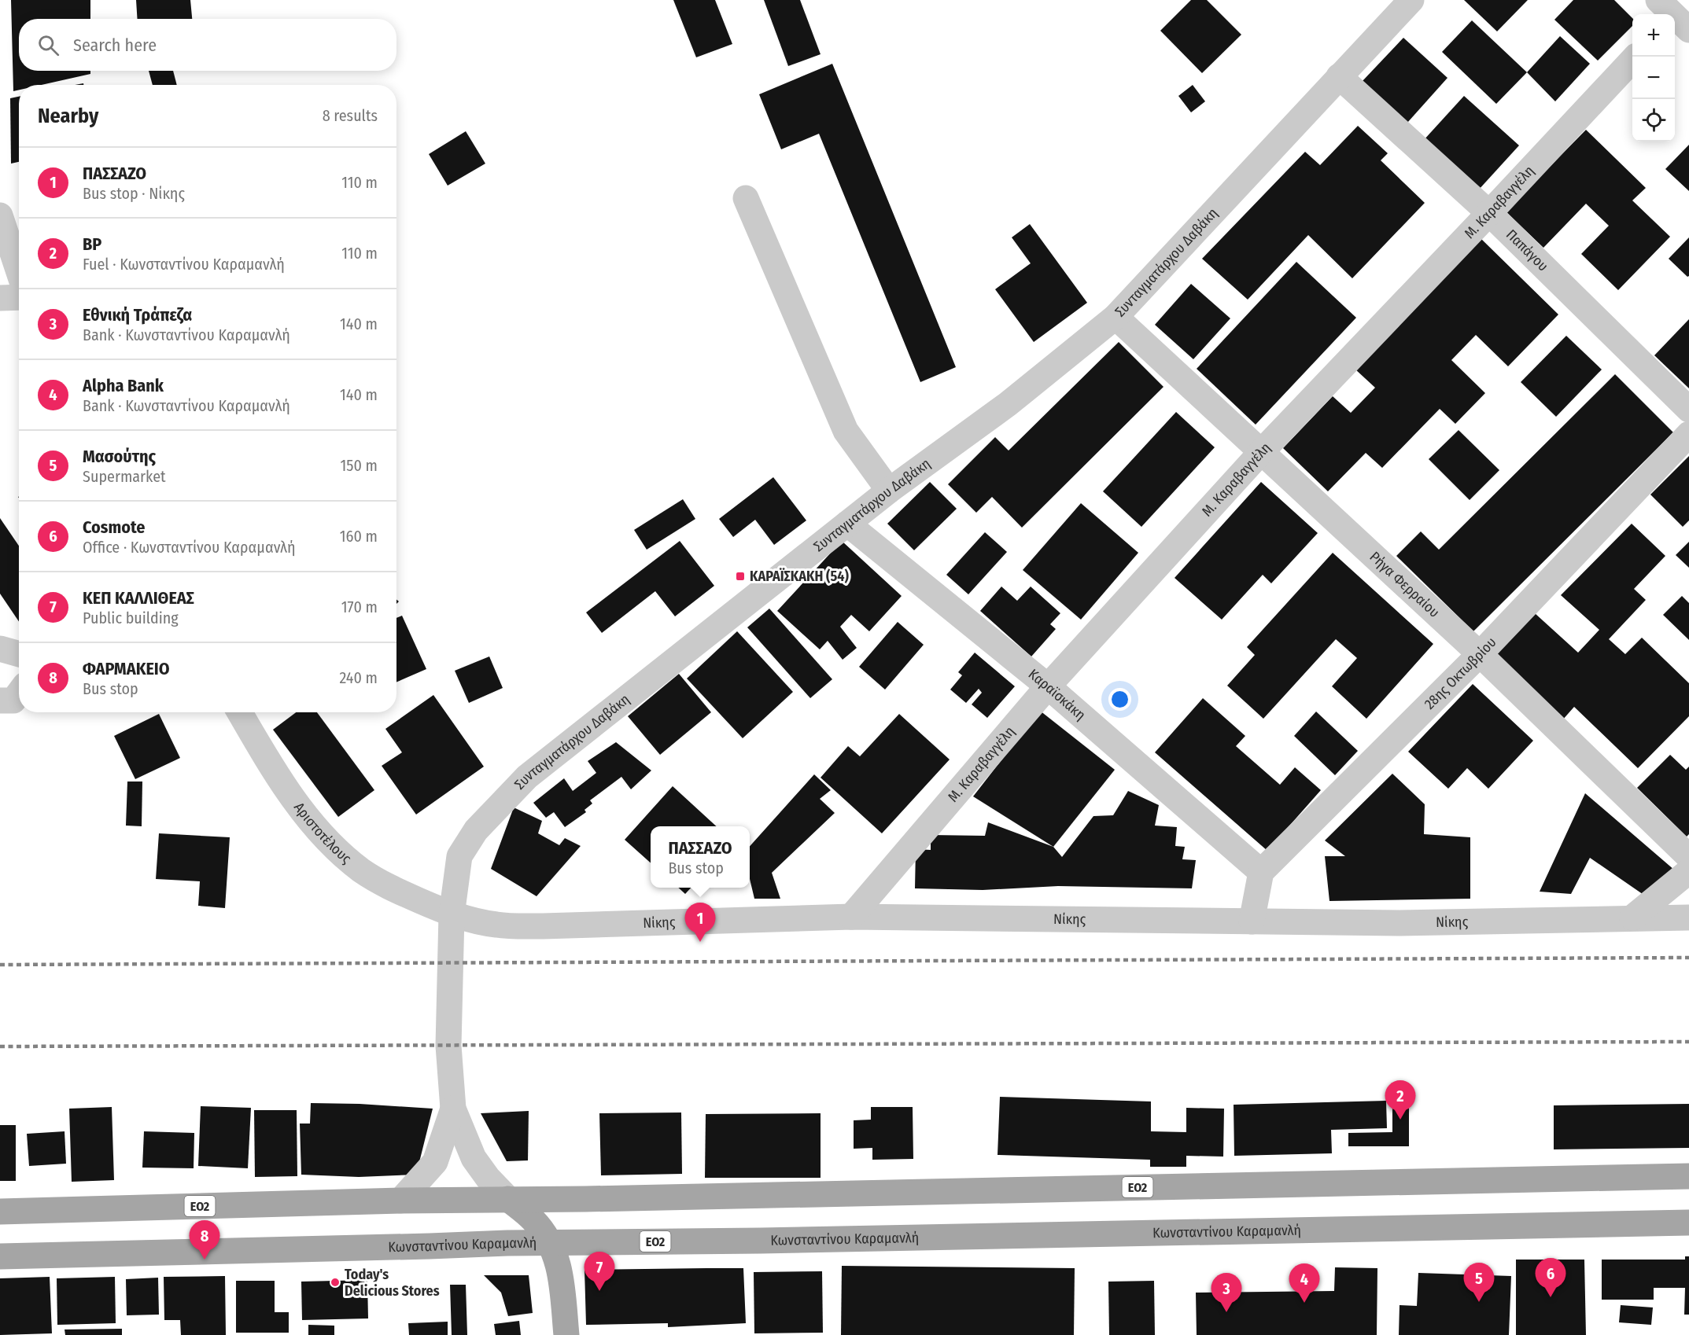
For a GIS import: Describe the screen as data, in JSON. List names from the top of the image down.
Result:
{
  "streets": {
    "main road": ["ΕΟ2", "Κωνσταντίνου Καραμανλή"],
    "street": [
      "Μ. Καραβαγγέλη",
      "Παπάγου",
      "Συνταγματάρχου Δαβάκη",
      "Ρήγα Φερραίου",
      "28ης Οκτωβρίου",
      "Καραϊσκάκη",
      "Αριστοτέλους",
      "Νίκης"
    ]
  },
  "crossings": [
    ["Μ. Καραβαγγέλη", "Παπάγου"],
    ["Μ. Καραβαγγέλη", "Ρήγα Φερραίου"],
    ["Μ. Καραβαγγέλη", "Καραϊσκάκη"],
    ["Μ. Καραβαγγέλη", "Νίκης"],
    ["Παπάγου", "Συνταγματάρχου Δαβάκη"],
    ["Συνταγματάρχου Δαβάκη", "Ρήγα Φερραίου"],
    ["Συνταγματάρχου Δαβάκη", "Καραϊσκάκη"],
    ["Συνταγματάρχου Δαβάκη", "Αριστοτέλους"],
    ["Συνταγματάρχου Δαβάκη", "Νίκης"],
    ["Συνταγματάρχου Δαβάκη", "ΕΟ2"],
    ["Ρήγα Φερραίου", "28ης Οκτωβρίου"],
    ["28ης Οκτωβρίου", "Καραϊσκάκη"],
    ["Αριστοτέλους", "Νίκης"]
  ],
  "places": {
    "transit": ["ΚΑΡΑΪΣΚΑΚΗ (54)"],
    "other": ["Today's Delicious Stores"]
  },
  "page": {
    "map_buttons": ["+", "−"],
    "search": "Search here",
    "heading": ["Nearby", "8 results"],
    "list": [
      {
        "mark": "1",
        "name": "ΠΑΣΣΑΖΟ",
        "note": "Bus stop · Νίκης",
        "value": "110 m"
      },
      {
        "mark": "2",
        "name": "BP",
        "note": "Fuel · Κωνσταντίνου Καραμανλή",
        "value": "110 m"
      },
      {
        "mark": "3",
        "name": "Εθνική Τράπεζα",
        "note": "Bank · Κωνσταντίνου Καραμανλή",
        "value": "140 m"
      },
      {
        "mark": "4",
        "name": "Alpha Bank",
        "note": "Bank · Κωνσταντίνου Καραμανλή",
        "value": "140 m"
      },
      {
        "mark": "5",
        "name": "Μασούτης",
        "note": "Supermarket",
        "value": "150 m"
      },
      {
        "mark": "6",
        "name": "Cosmote",
        "note": "Office · Κωνσταντίνου Καραμανλή",
        "value": "160 m"
      },
      {
        "mark": "7",
        "name": "ΚΕΠ ΚΑΛΛΙΘΕΑΣ",
        "note": "Public building",
        "value": "170 m"
      },
      {
        "mark": "8",
        "name": "ΦΑΡΜΑΚΕΙΟ",
        "note": "Bus stop",
        "value": "240 m"
      }
    ],
    "popup": ["ΠΑΣΣΑΖΟ", "Bus stop"],
    "pins": [
      "1",
      "2",
      "8",
      "7",
      "6",
      "5",
      "4",
      "3"
    ]
  }
}
